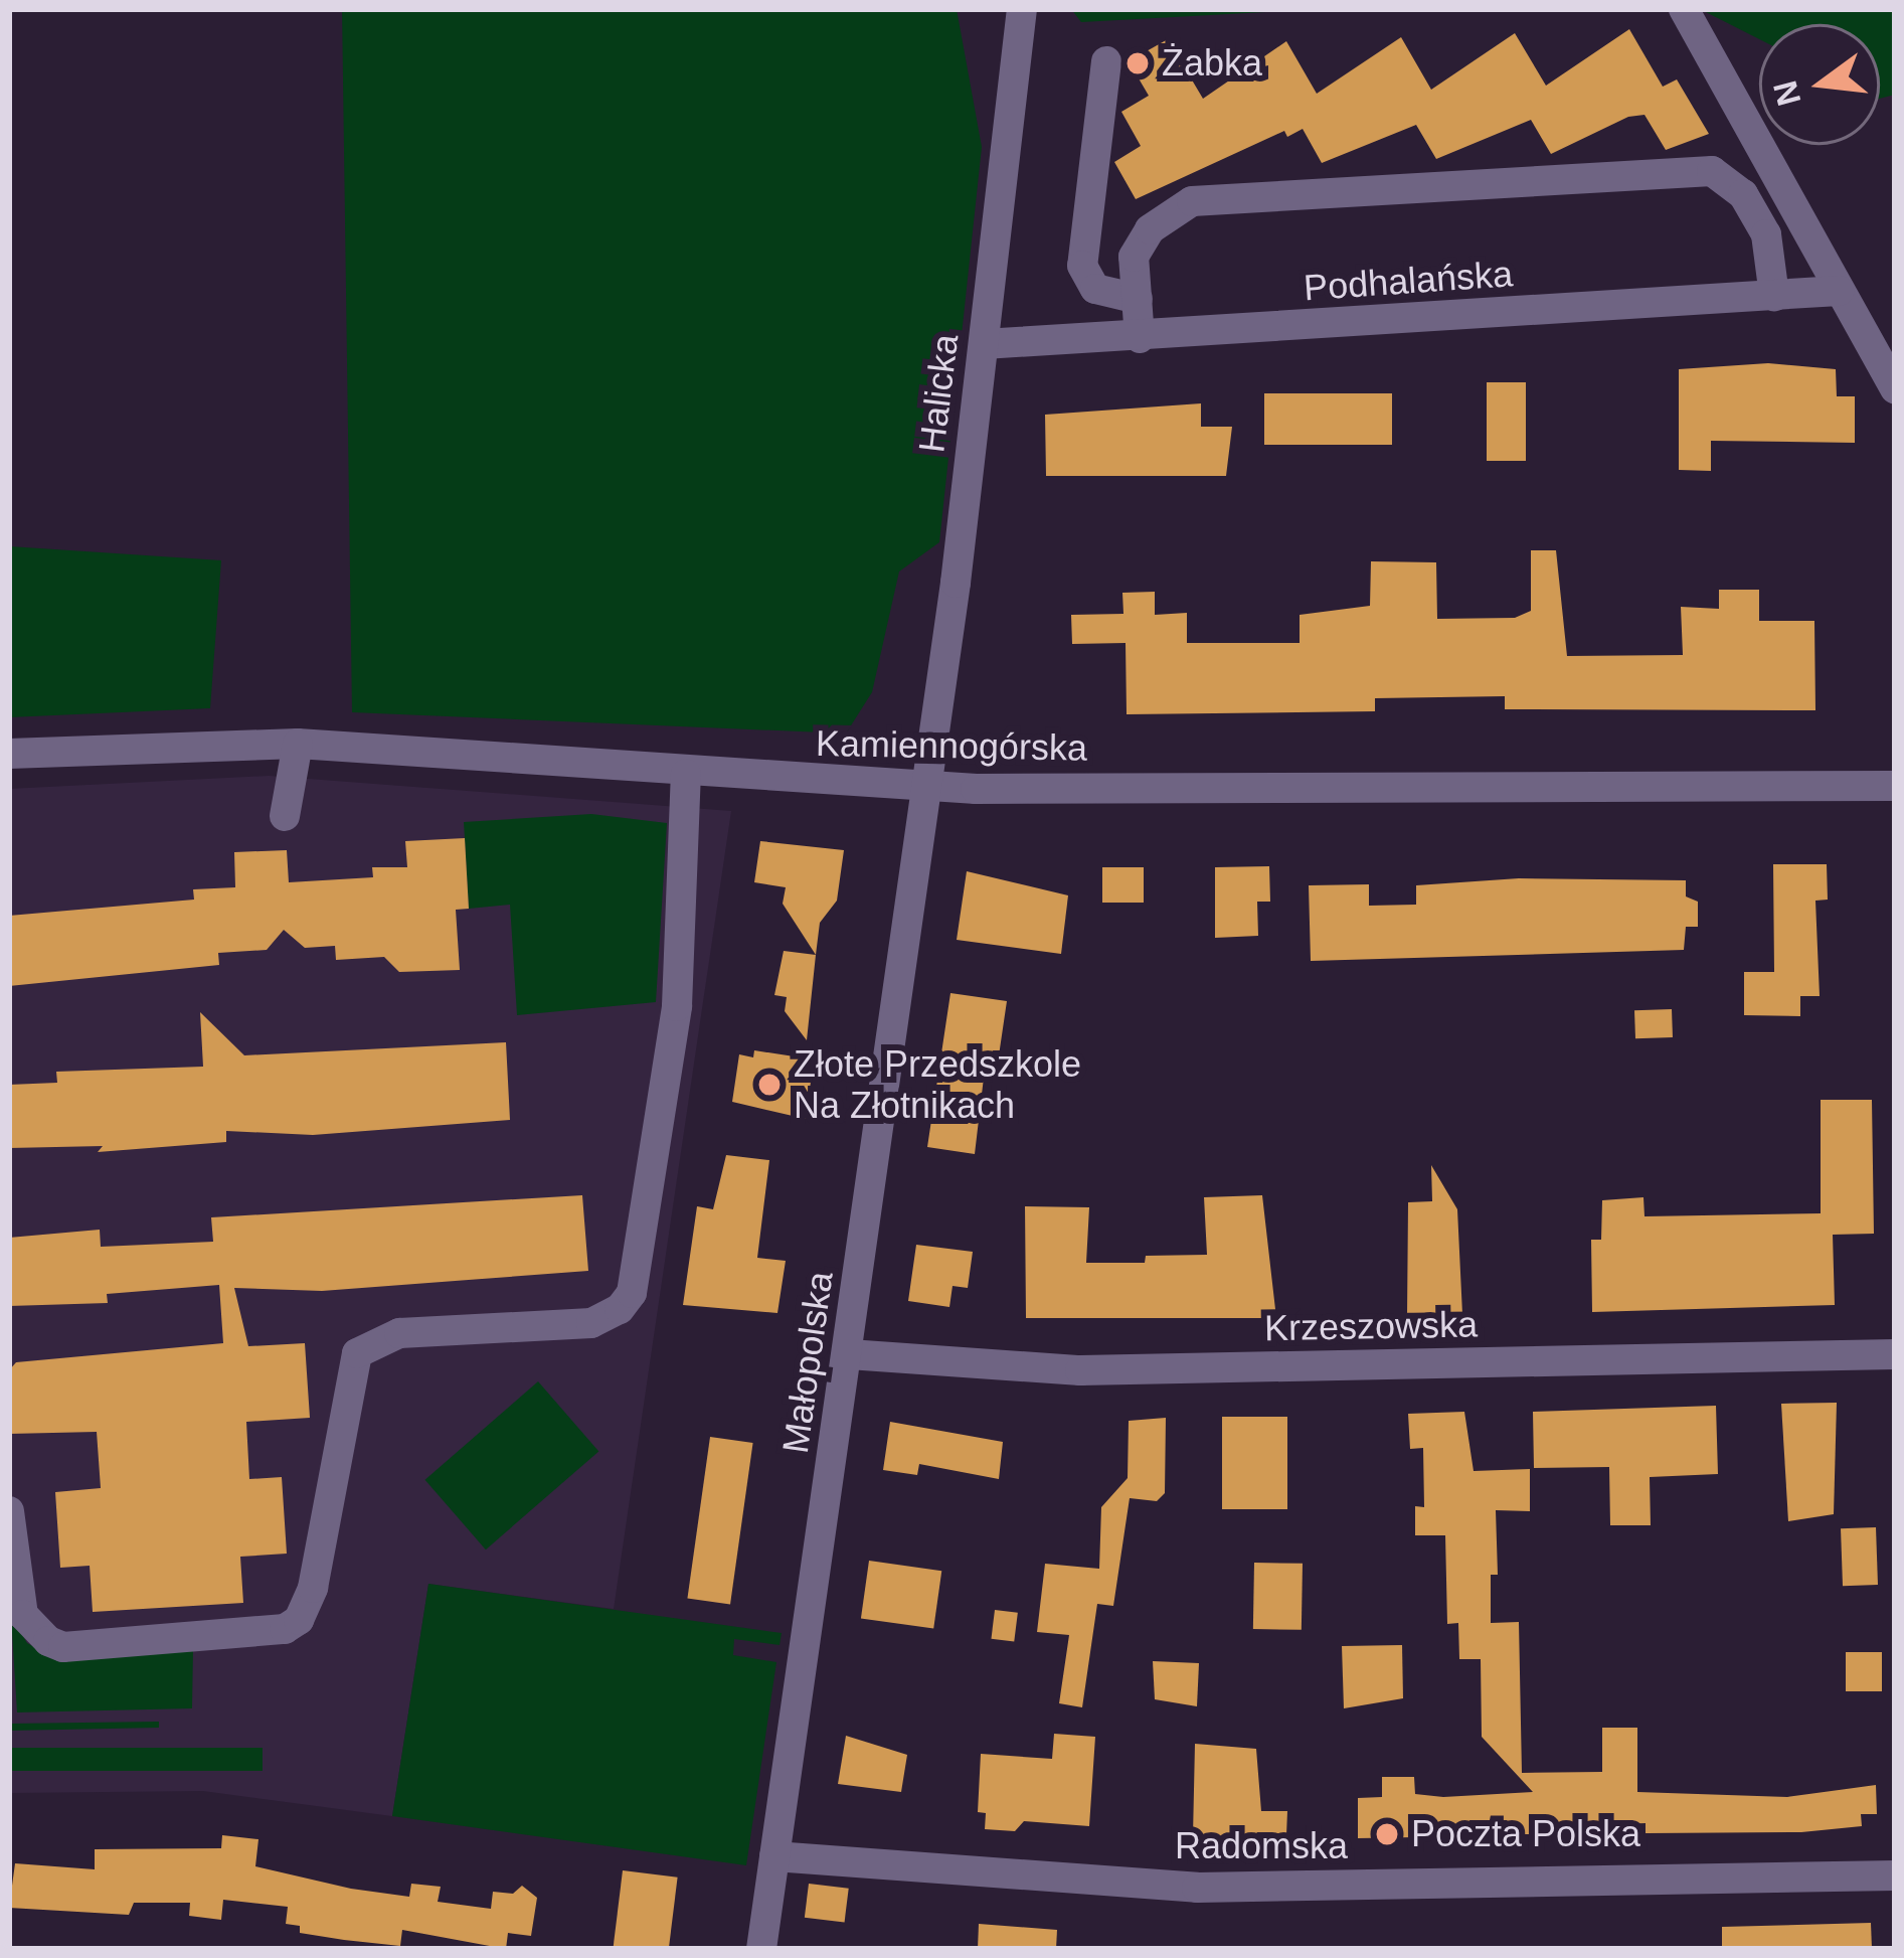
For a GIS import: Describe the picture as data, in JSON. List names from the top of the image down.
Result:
{
  "streets": {
    "street": [
      "Podhalańska",
      "Halicka",
      "Kamiennogórska",
      "Krzeszowska",
      "Małopolska",
      "Radomska"
    ]
  },
  "crossings": [
    ["Podhalańska", "Halicka"],
    ["Halicka", "Kamiennogórska"],
    ["Halicka", "Małopolska"],
    ["Kamiennogórska", "Małopolska"],
    ["Krzeszowska", "Małopolska"],
    ["Małopolska", "Radomska"]
  ],
  "places": ["Żabka", "Złote Przedszkole Na Złotnikach", "Poczta Polska"],
  "north": "left"
}
